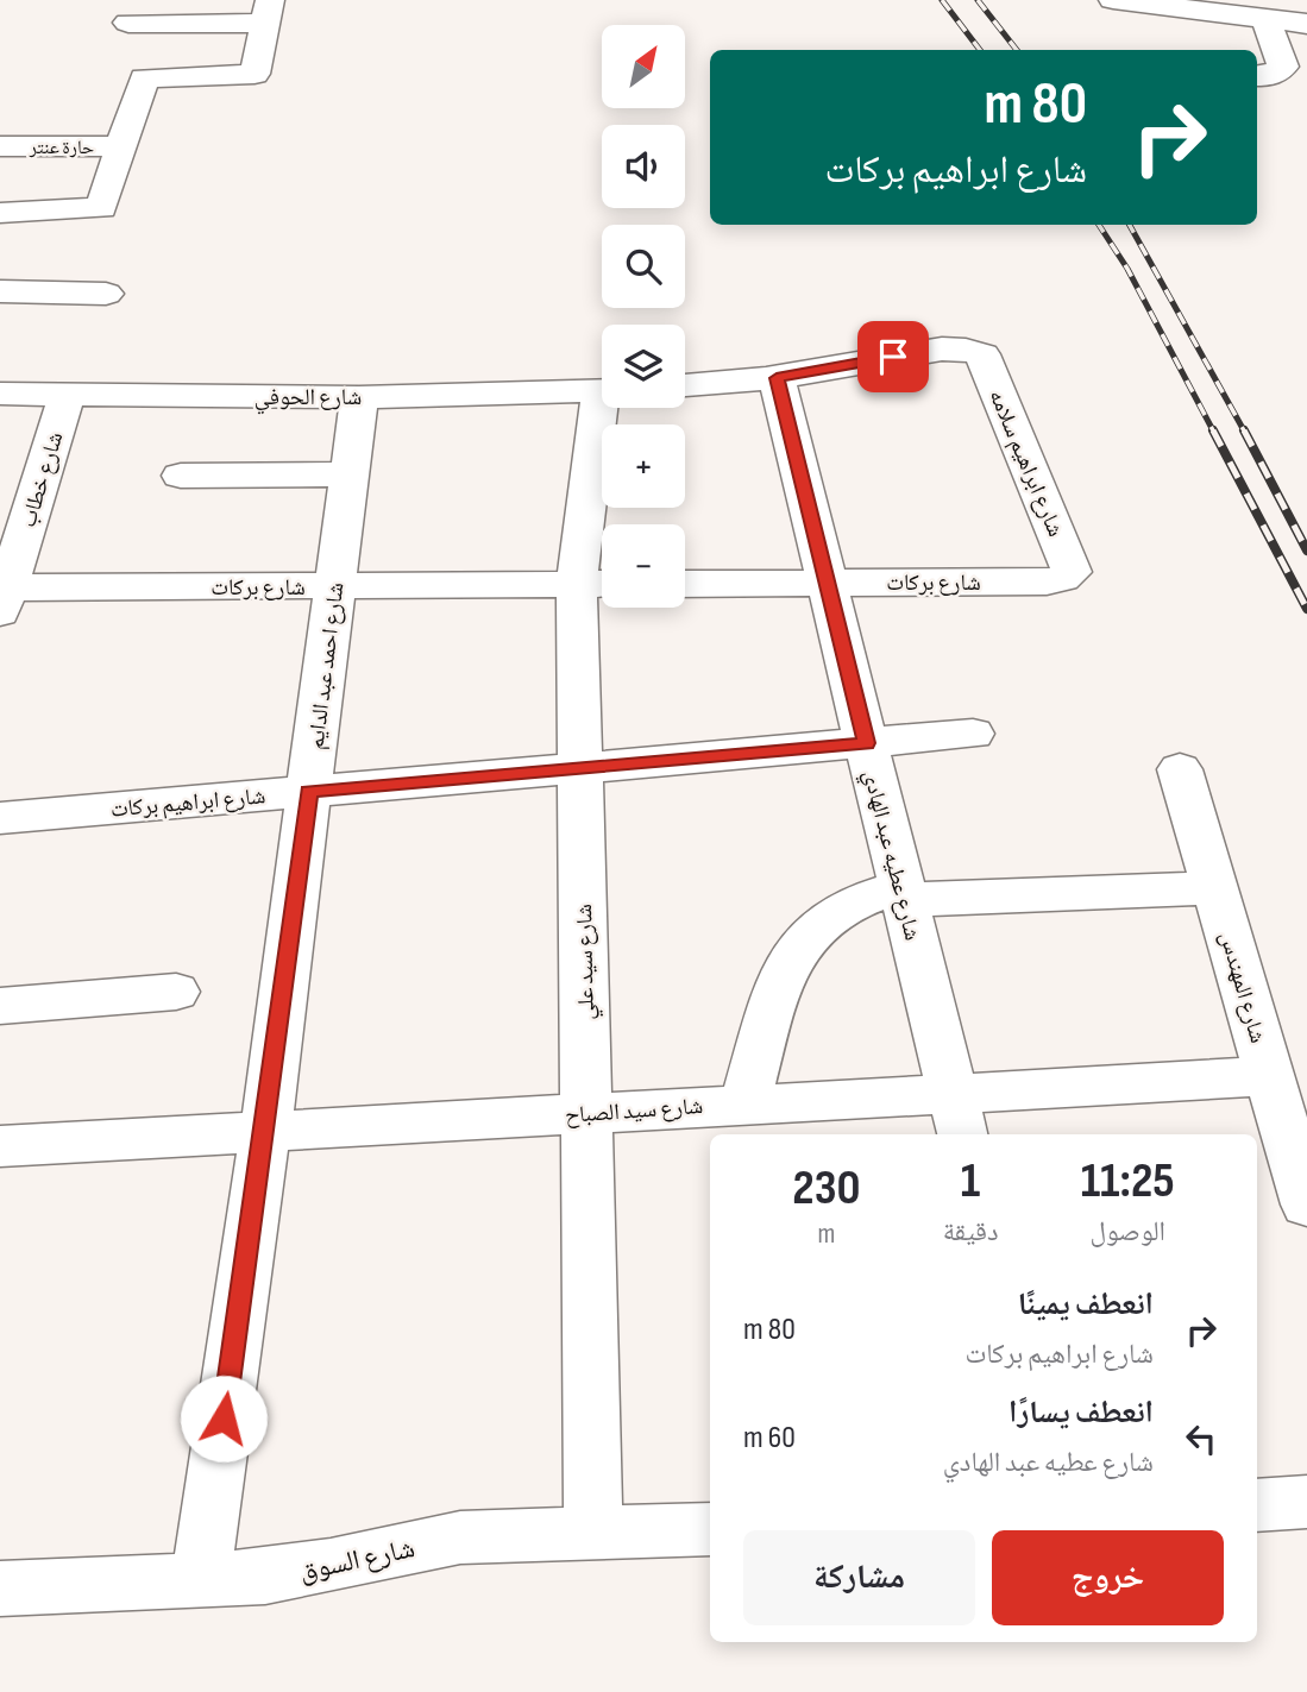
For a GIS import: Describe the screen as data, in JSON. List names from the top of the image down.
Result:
{
  "streets": {
    "street": [
      "حارة عنتر",
      "شارع الحوفي",
      "شارع ابراهيم سلامه",
      "شارع خطاب",
      "شارع بركات",
      "شارع احمد عبد الدايم",
      "شارع ابراهيم بركات",
      "شارع عطيه عبد الهادي",
      "شارع سيد علي",
      "شارع المهندس",
      "شارع سيد الصباح",
      "شارع السوق"
    ]
  },
  "crossings": [
    ["شارع الحوفي", "شارع خطاب"],
    ["شارع الحوفي", "شارع احمد عبد الدايم"],
    ["شارع ابراهيم سلامه", "شارع بركات"],
    ["شارع ابراهيم سلامه", "شارع عطيه عبد الهادي"],
    ["شارع خطاب", "شارع بركات"],
    ["شارع بركات", "شارع احمد عبد الدايم"],
    ["شارع بركات", "شارع عطيه عبد الهادي"],
    ["شارع بركات", "شارع سيد علي"],
    ["شارع احمد عبد الدايم", "شارع ابراهيم بركات"],
    ["شارع احمد عبد الدايم", "شارع سيد الصباح"],
    ["شارع احمد عبد الدايم", "شارع السوق"],
    ["شارع ابراهيم بركات", "شارع عطيه عبد الهادي"],
    ["شارع ابراهيم بركات", "شارع سيد علي"],
    ["شارع عطيه عبد الهادي", "شارع سيد الصباح"],
    ["شارع سيد علي", "شارع سيد الصباح"],
    ["شارع سيد علي", "شارع السوق"],
    ["شارع المهندس", "شارع سيد الصباح"]
  ],
  "north": "top right",
  "page": {
    "map_buttons": ["+", "−"],
    "turn": ["80 m", "شارع ابراهيم بركات"],
    "eta": [
      "11:25",
      "الوصول",
      "1",
      "دقيقة",
      "230",
      "m"
    ],
    "list": [
      {
        "name": "انعطف يمينًا",
        "note": "شارع ابراهيم بركات",
        "value": "80 m"
      },
      {
        "name": "انعطف يسارًا",
        "note": "شارع عطيه عبد الهادي",
        "value": "60 m"
      }
    ],
    "buttons": ["خروج", "مشاركة"]
  }
}
